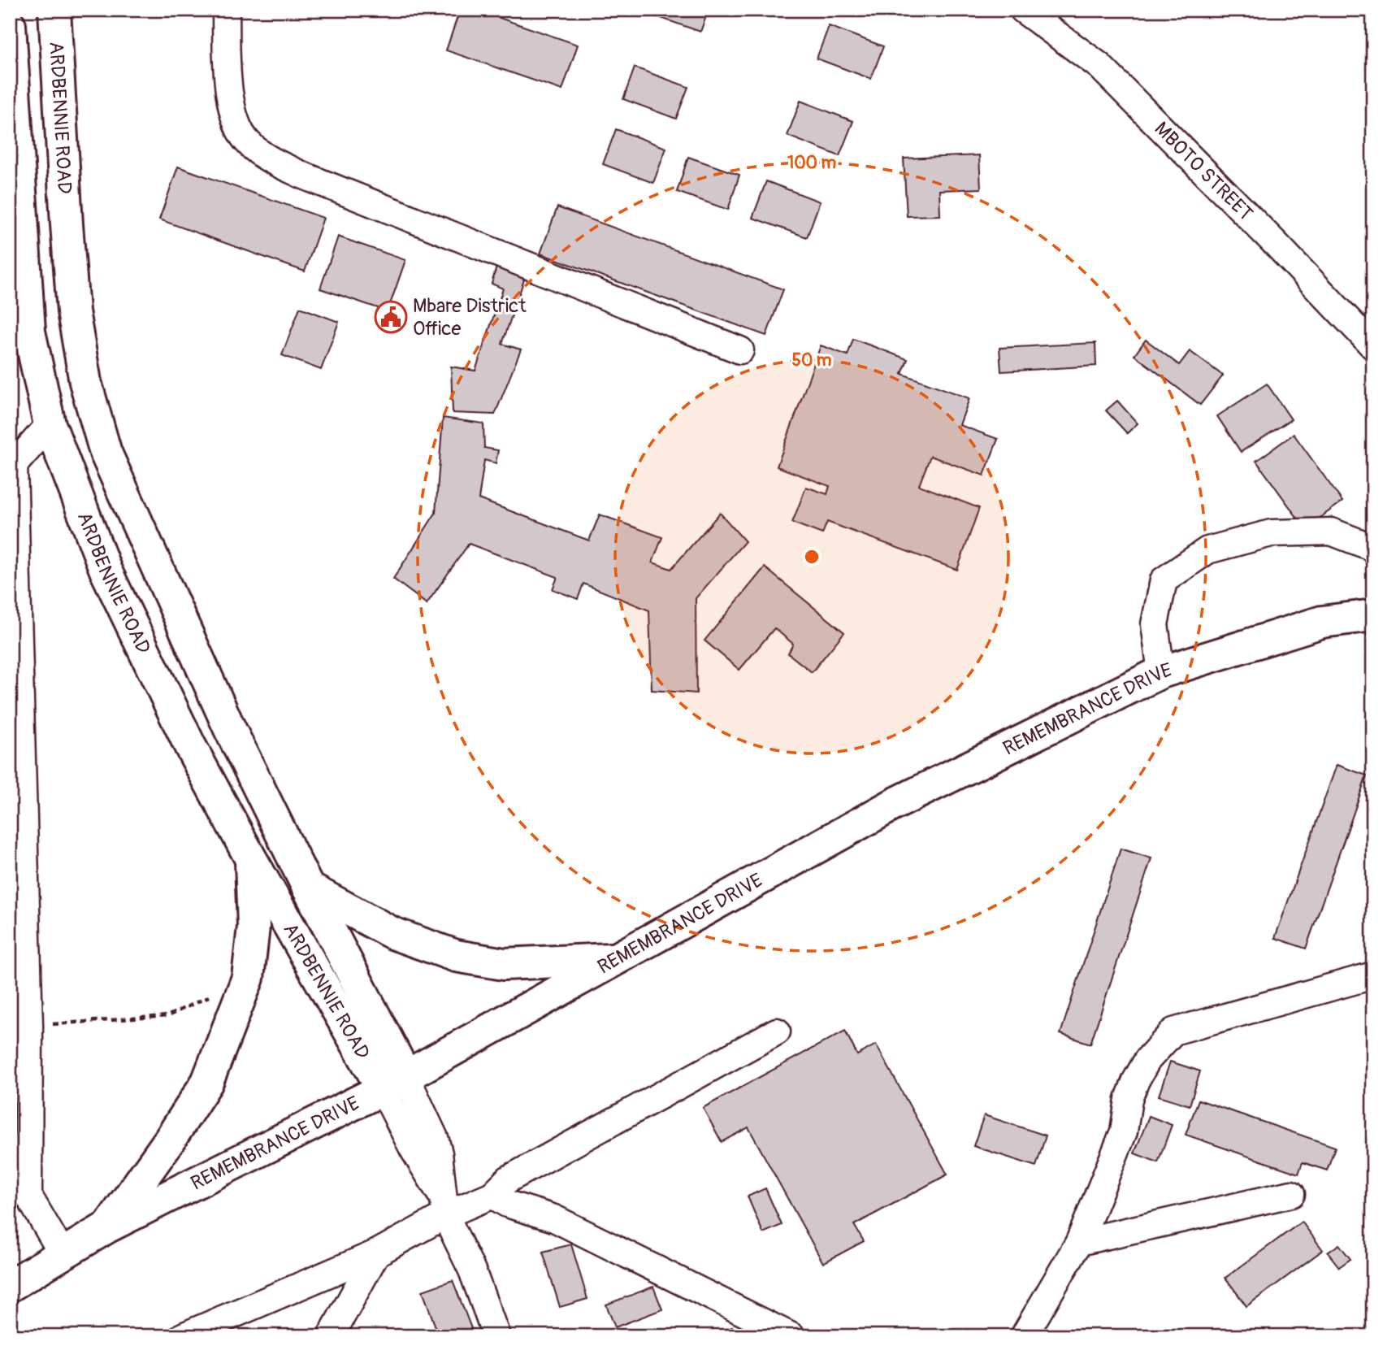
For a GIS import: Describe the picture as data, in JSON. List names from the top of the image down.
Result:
{
  "streets": {
    "main road": ["ARDBENNIE ROAD", "REMEMBRANCE DRIVE"],
    "street": ["MBOTO STREET"]
  },
  "crossings": [
    ["ARDBENNIE ROAD", "REMEMBRANCE DRIVE"]
  ],
  "places": {
    "public building": ["Mbare District Office"]
  },
  "rings": ["100 m", "50 m"]
}
